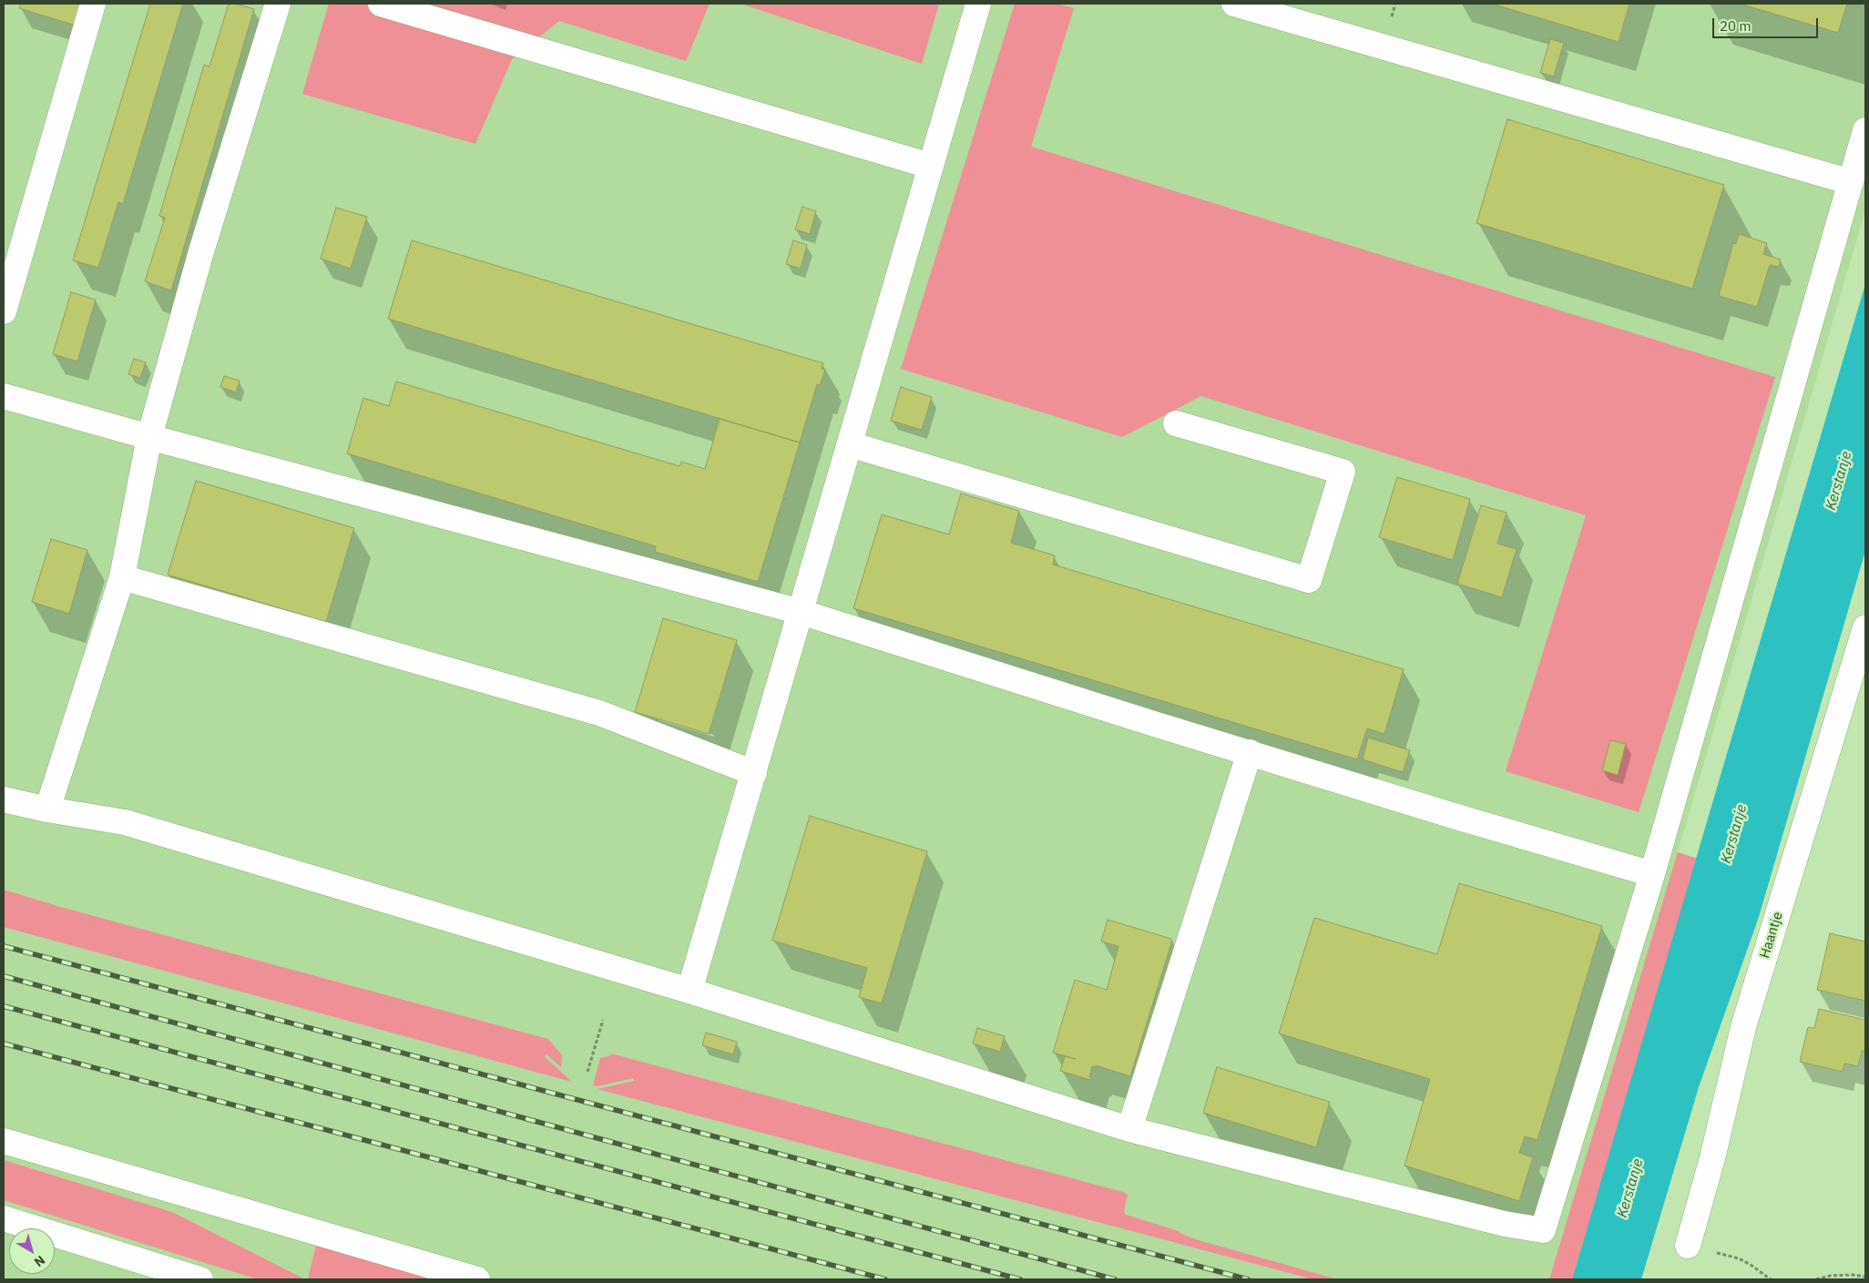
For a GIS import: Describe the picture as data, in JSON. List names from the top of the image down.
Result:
{
  "streets": {
    "street": ["Haantje"]
  },
  "water": ["Kerstanje"],
  "scale_bar": "20 m",
  "north": "bottom right"
}
